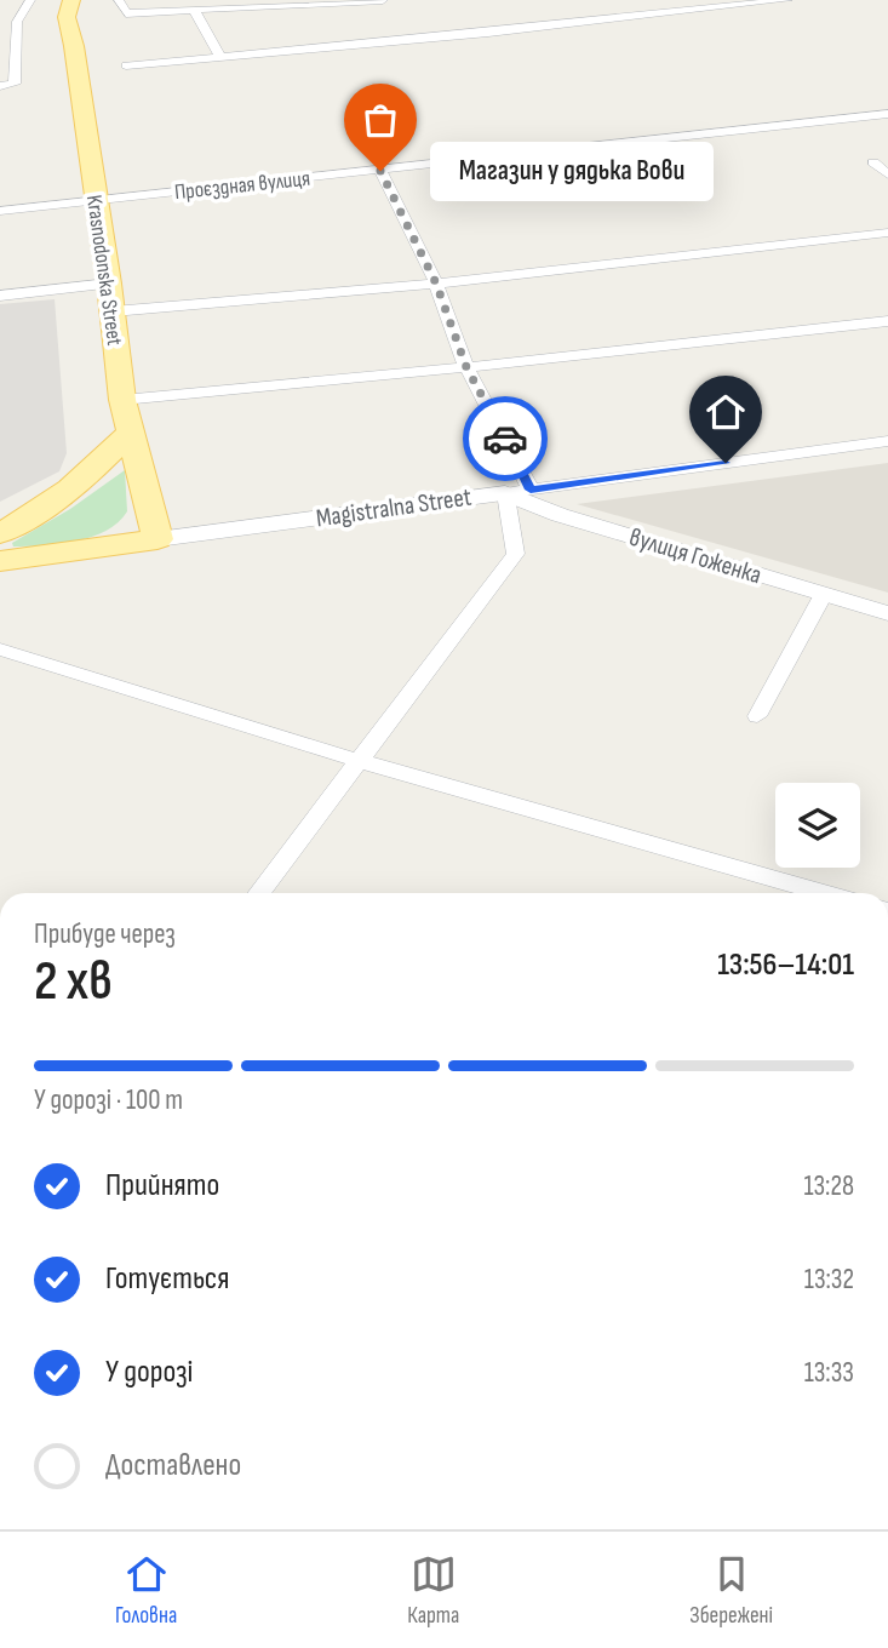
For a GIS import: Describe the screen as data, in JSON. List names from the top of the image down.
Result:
{
  "streets": {
    "main road": ["Krasnodonska Street", "Magistralna Street"],
    "street": ["Проєздная вулиця", "вулиця Гоженка"]
  },
  "crossings": [
    ["Проєздная вулиця", "Krasnodonska Street"],
    ["Krasnodonska Street", "Magistralna Street"],
    ["Magistralna Street", "вулиця Гоженка"]
  ],
  "places": ["Магазин у дядька Вови"],
  "page": {
    "bubble": "Магазин у дядька Вови",
    "heading": ["2 хв", "Прибуде через", "13:56–14:01"],
    "bar": "У дорозі · 100 m",
    "list": [
      ["Прийнято", "13:28"],
      ["Готується", "13:32"],
      ["У дорозі", "13:33"],
      "Доставлено"
    ],
    "tabs": ["Головна", "Карта", "Збережені"]
  }
}
